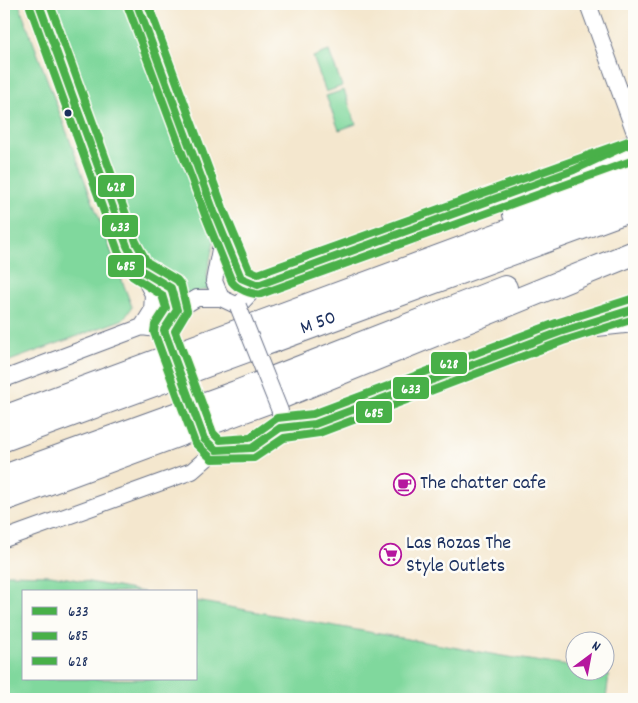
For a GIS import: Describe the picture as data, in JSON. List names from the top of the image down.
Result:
{
  "streets": {
    "highway": ["M 50"]
  },
  "places": {
    "cafe": ["The chatter cafe"],
    "supermarket": ["Las Rozas The Style Outlets"]
  },
  "lines": ["transit line 633", "transit line 628", "transit line 685"],
  "legend": ["633", "685", "628"],
  "north": "top right"
}
